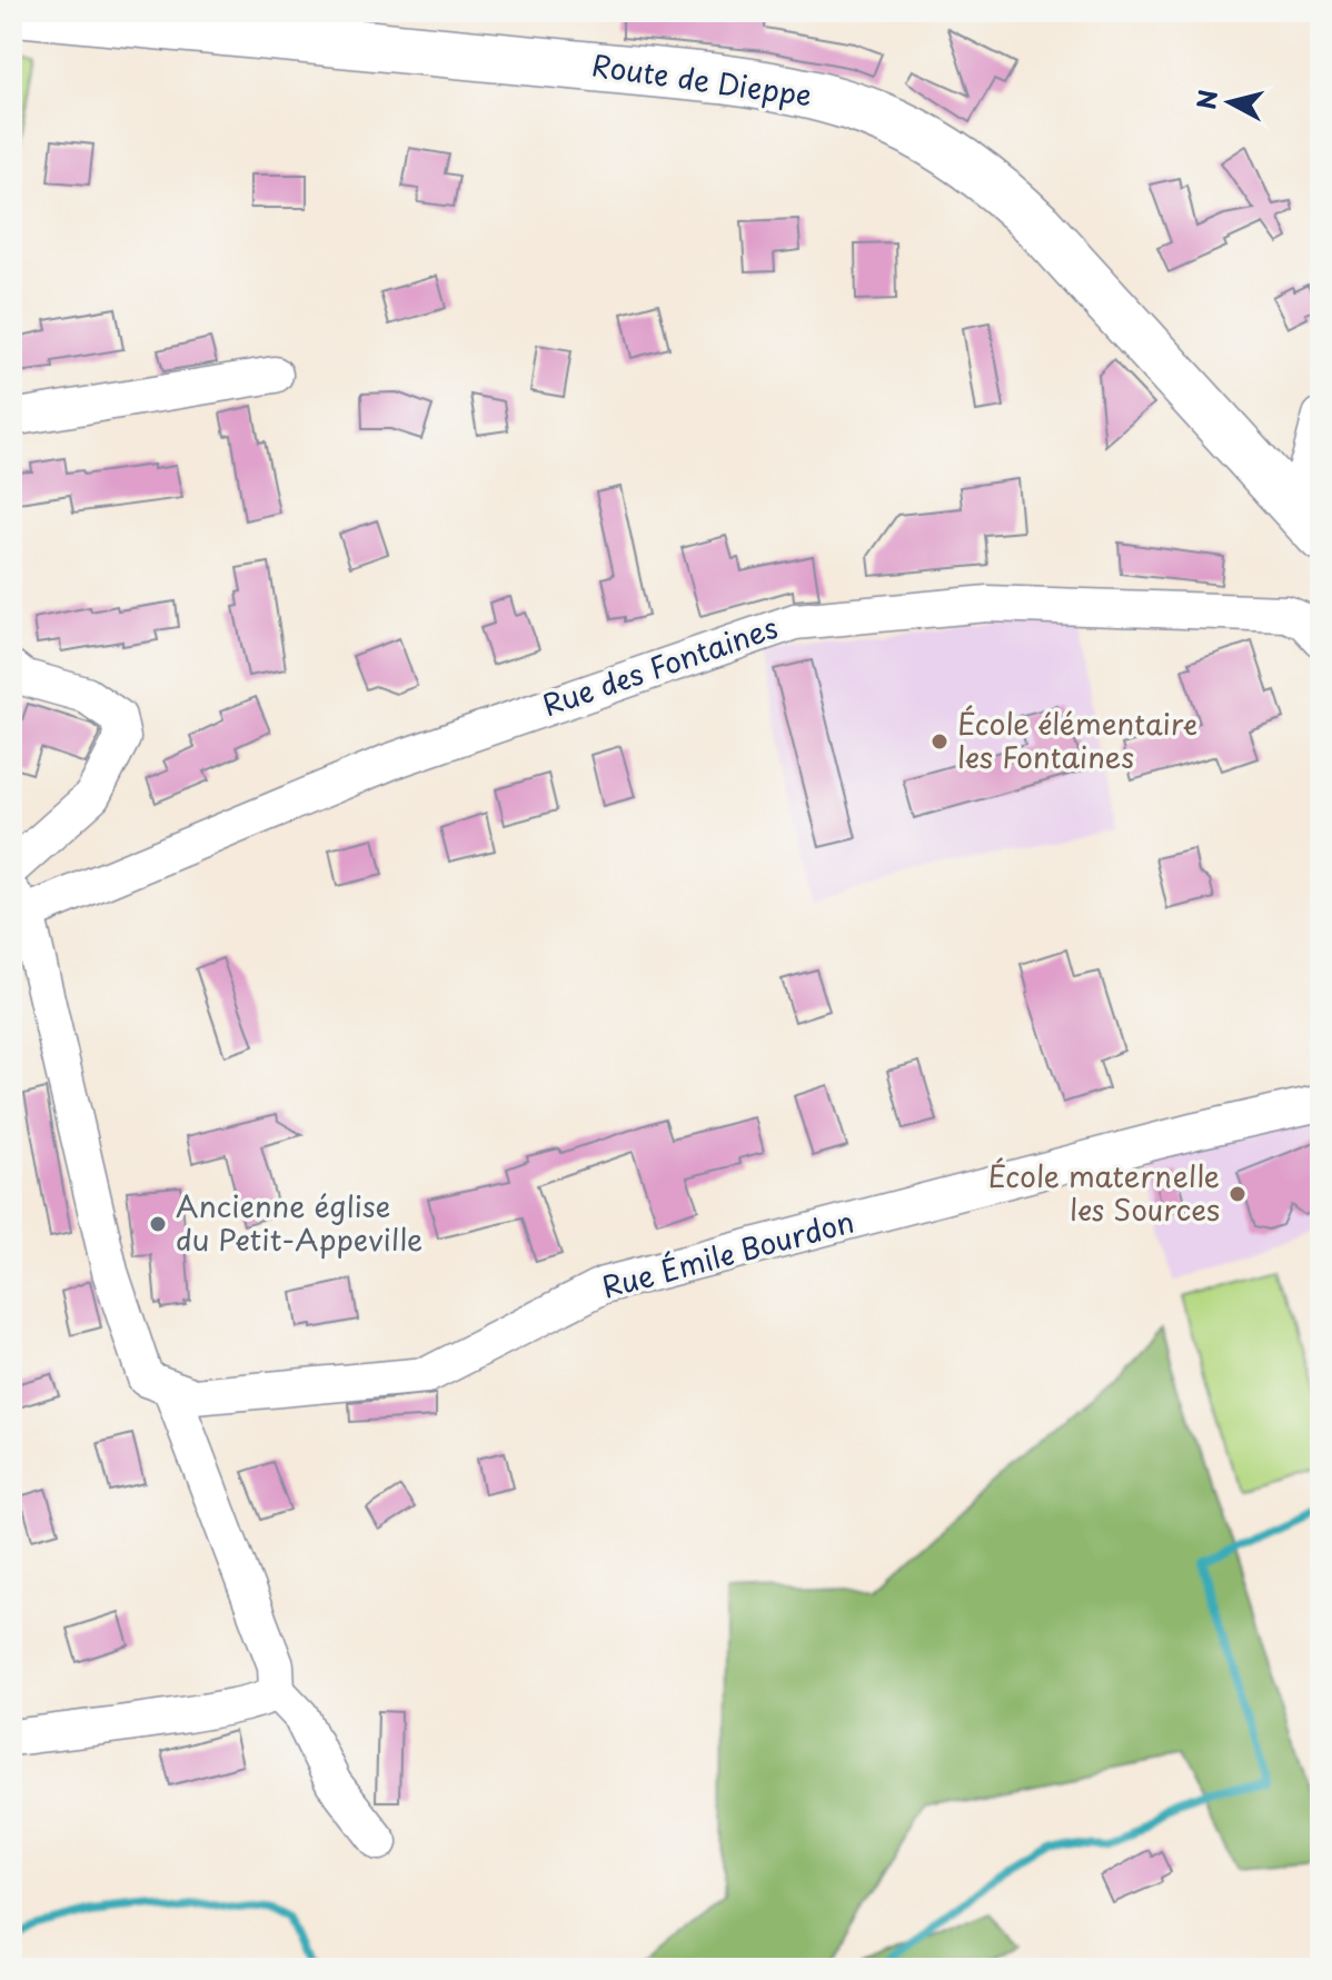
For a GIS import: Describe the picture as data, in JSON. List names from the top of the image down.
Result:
{
  "streets": {
    "main road": ["Route de Dieppe"],
    "street": ["Rue des Fontaines", "Rue Émile Bourdon"]
  },
  "places": ["École élémentaire les Fontaines", "École maternelle les Sources", "Ancienne église du Petit-Appeville"],
  "north": "left"
}
